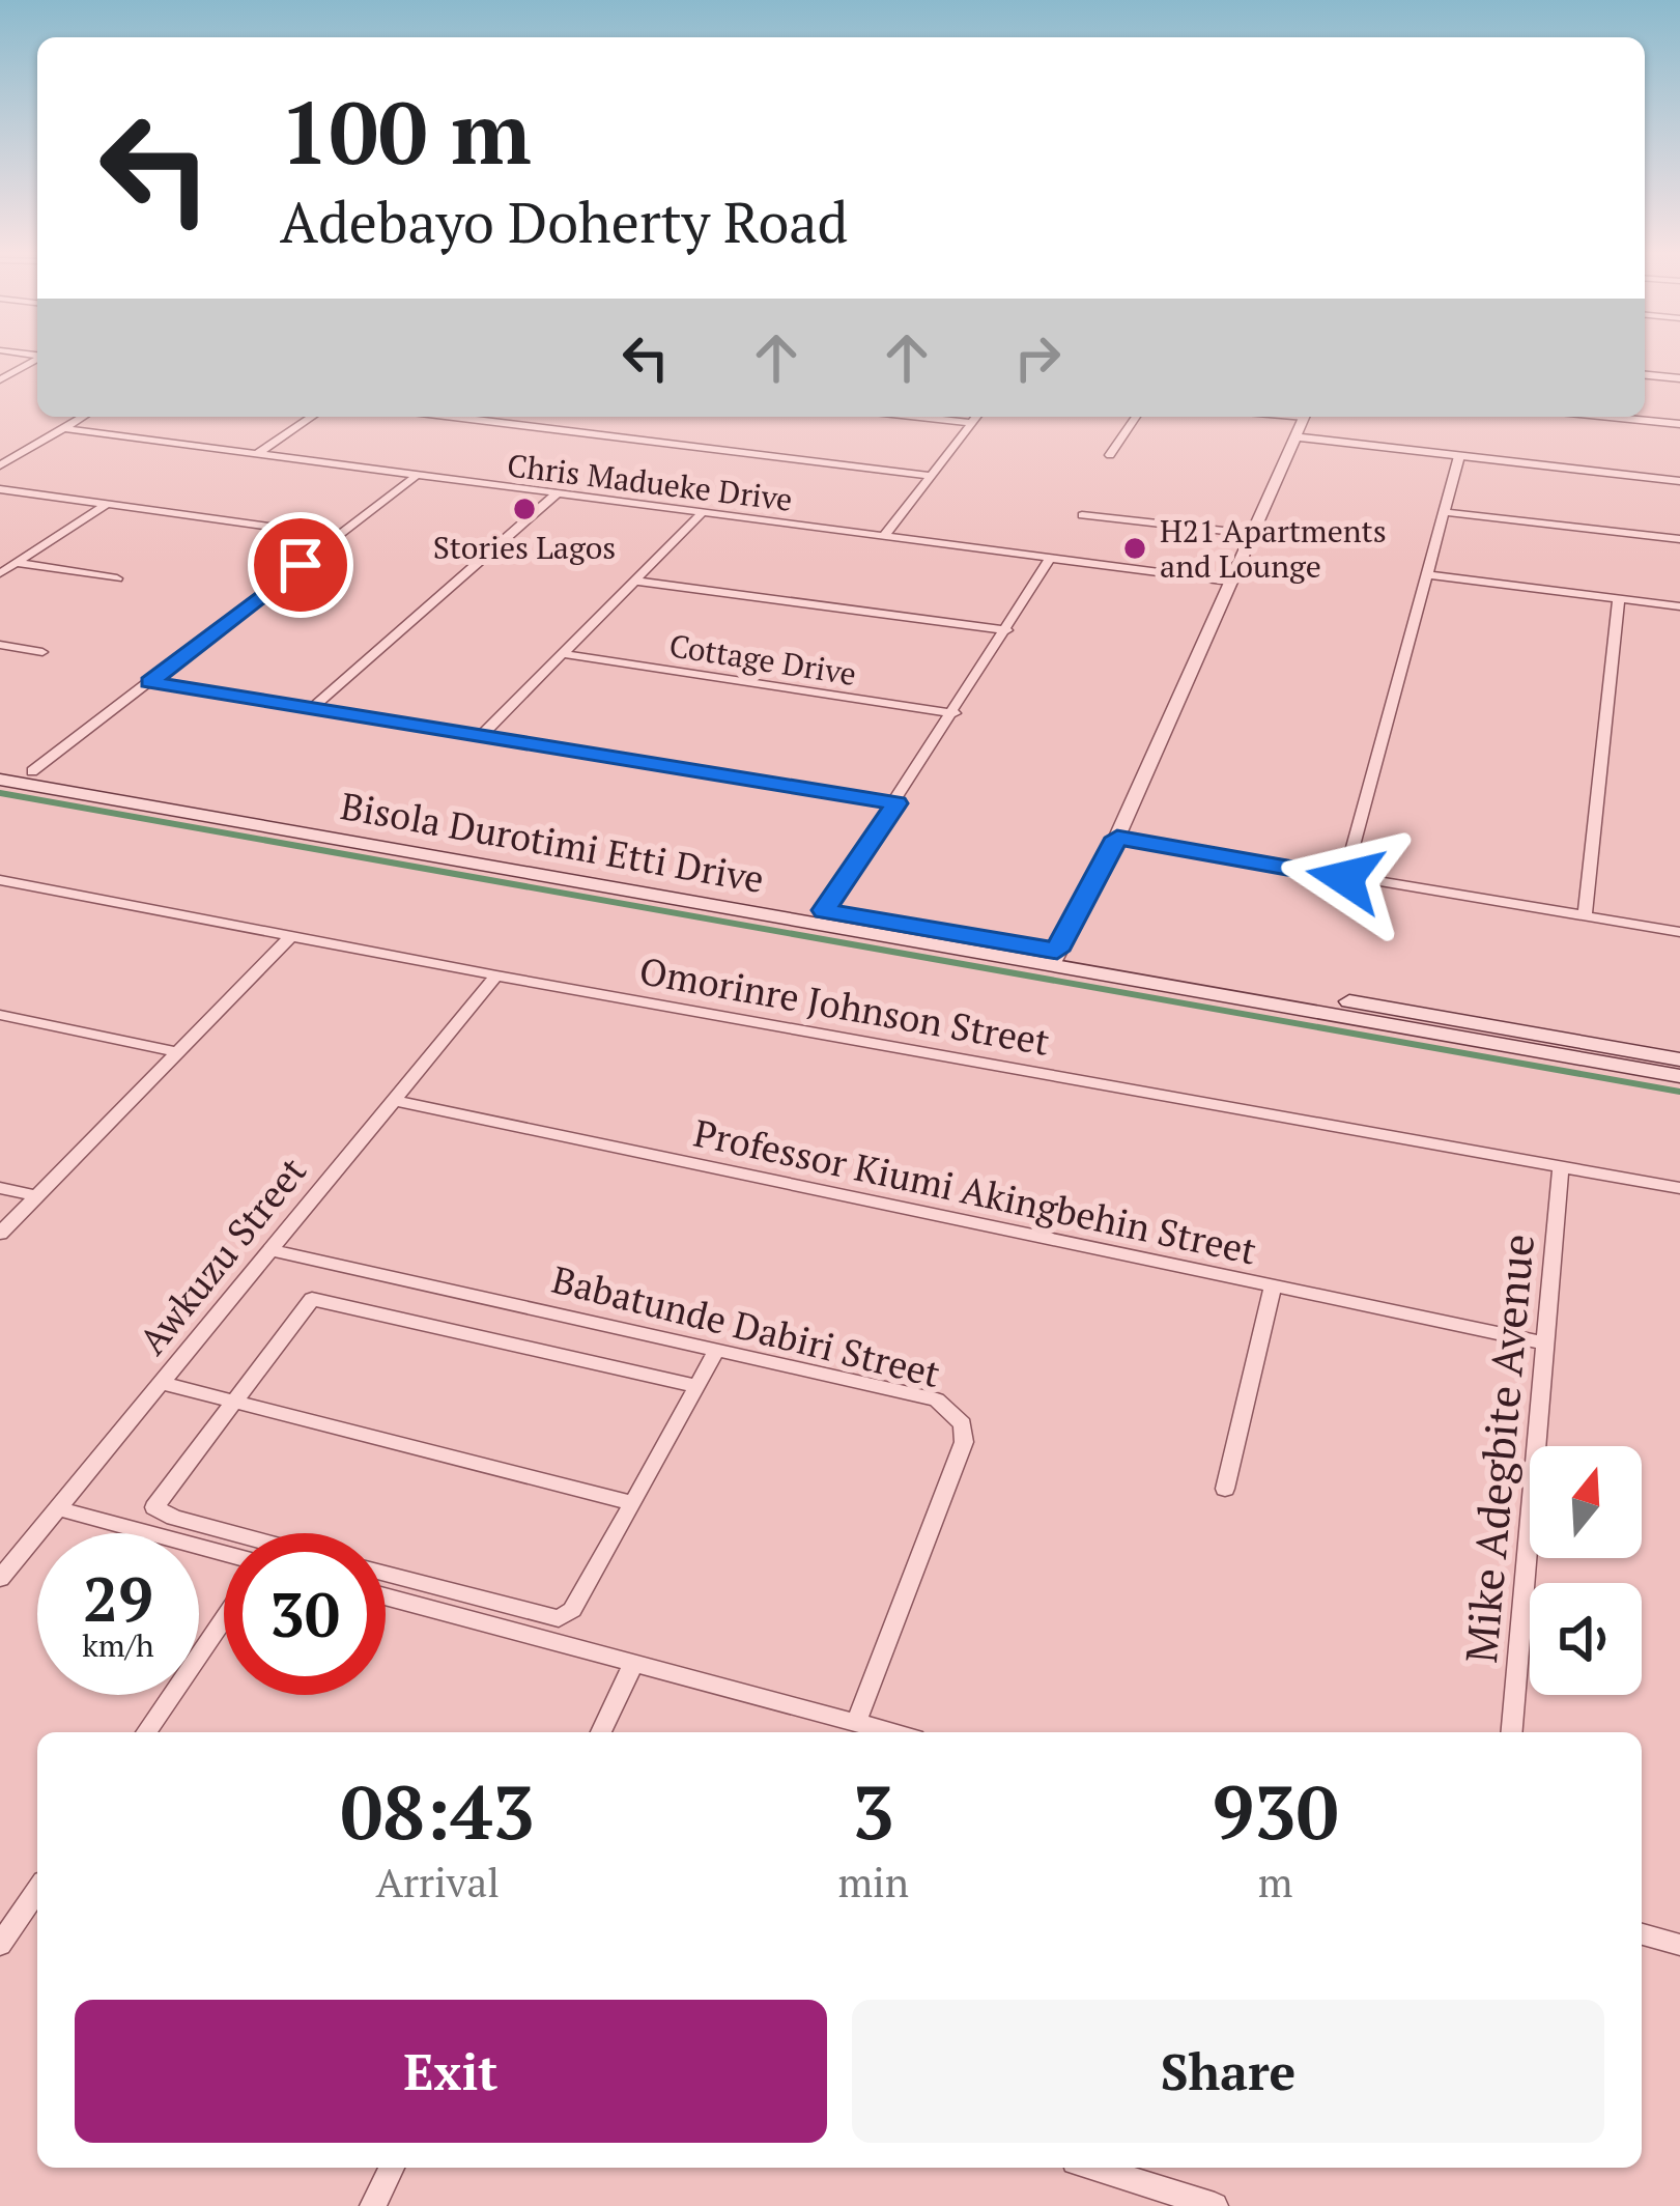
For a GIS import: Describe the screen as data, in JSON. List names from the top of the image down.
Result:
{
  "streets": {
    "main road": ["Bisola Durotimi Etti Drive"],
    "street": [
      "Chris Madueke Drive",
      "Cottage Drive",
      "Omorinre Johnson Street",
      "Professor Kiumi Akingbehin Street",
      "Awkuzu Street",
      "Babatunde Dabiri Street",
      "Mike Adegbite Avenue"
    ]
  },
  "crossings": [
    ["Omorinre Johnson Street", "Awkuzu Street"],
    ["Omorinre Johnson Street", "Mike Adegbite Avenue"],
    ["Professor Kiumi Akingbehin Street", "Awkuzu Street"],
    ["Professor Kiumi Akingbehin Street", "Mike Adegbite Avenue"],
    ["Awkuzu Street", "Babatunde Dabiri Street"]
  ],
  "places": ["Stories Lagos", "H21 Apartments and Lounge"],
  "north": "top",
  "page": {
    "turn": ["100 m", "Adebayo Doherty Road"],
    "speed": "29 km/h",
    "limit": "30",
    "eta": [
      "08:43",
      "Arrival",
      "3",
      "min",
      "930",
      "m"
    ],
    "buttons": ["Exit", "Share"]
  }
}
